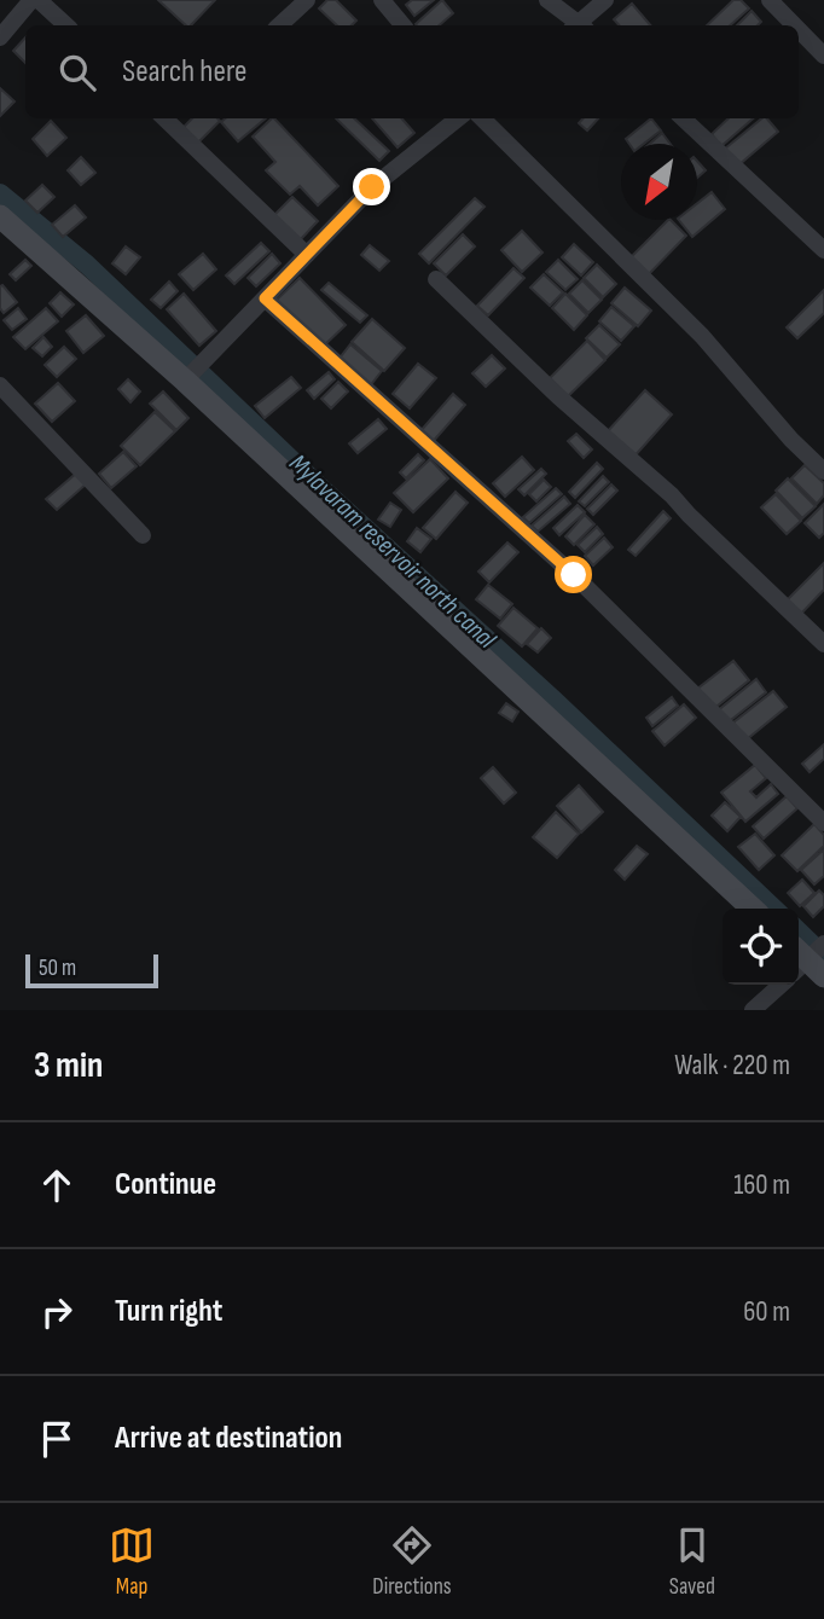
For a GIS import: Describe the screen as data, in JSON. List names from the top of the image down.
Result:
{
  "water": ["Mylavaram reservoir north canal"],
  "scale_bar": "50 m",
  "north": "bottom left",
  "page": {
    "search": "Search here",
    "scale": "50 m",
    "heading": ["3 min", "Walk · 220 m"],
    "list": [
      ["Continue", "160 m"],
      ["Turn right", "60 m"],
      "Arrive at destination"
    ],
    "nav": ["Map", "Directions", "Saved"]
  }
}
